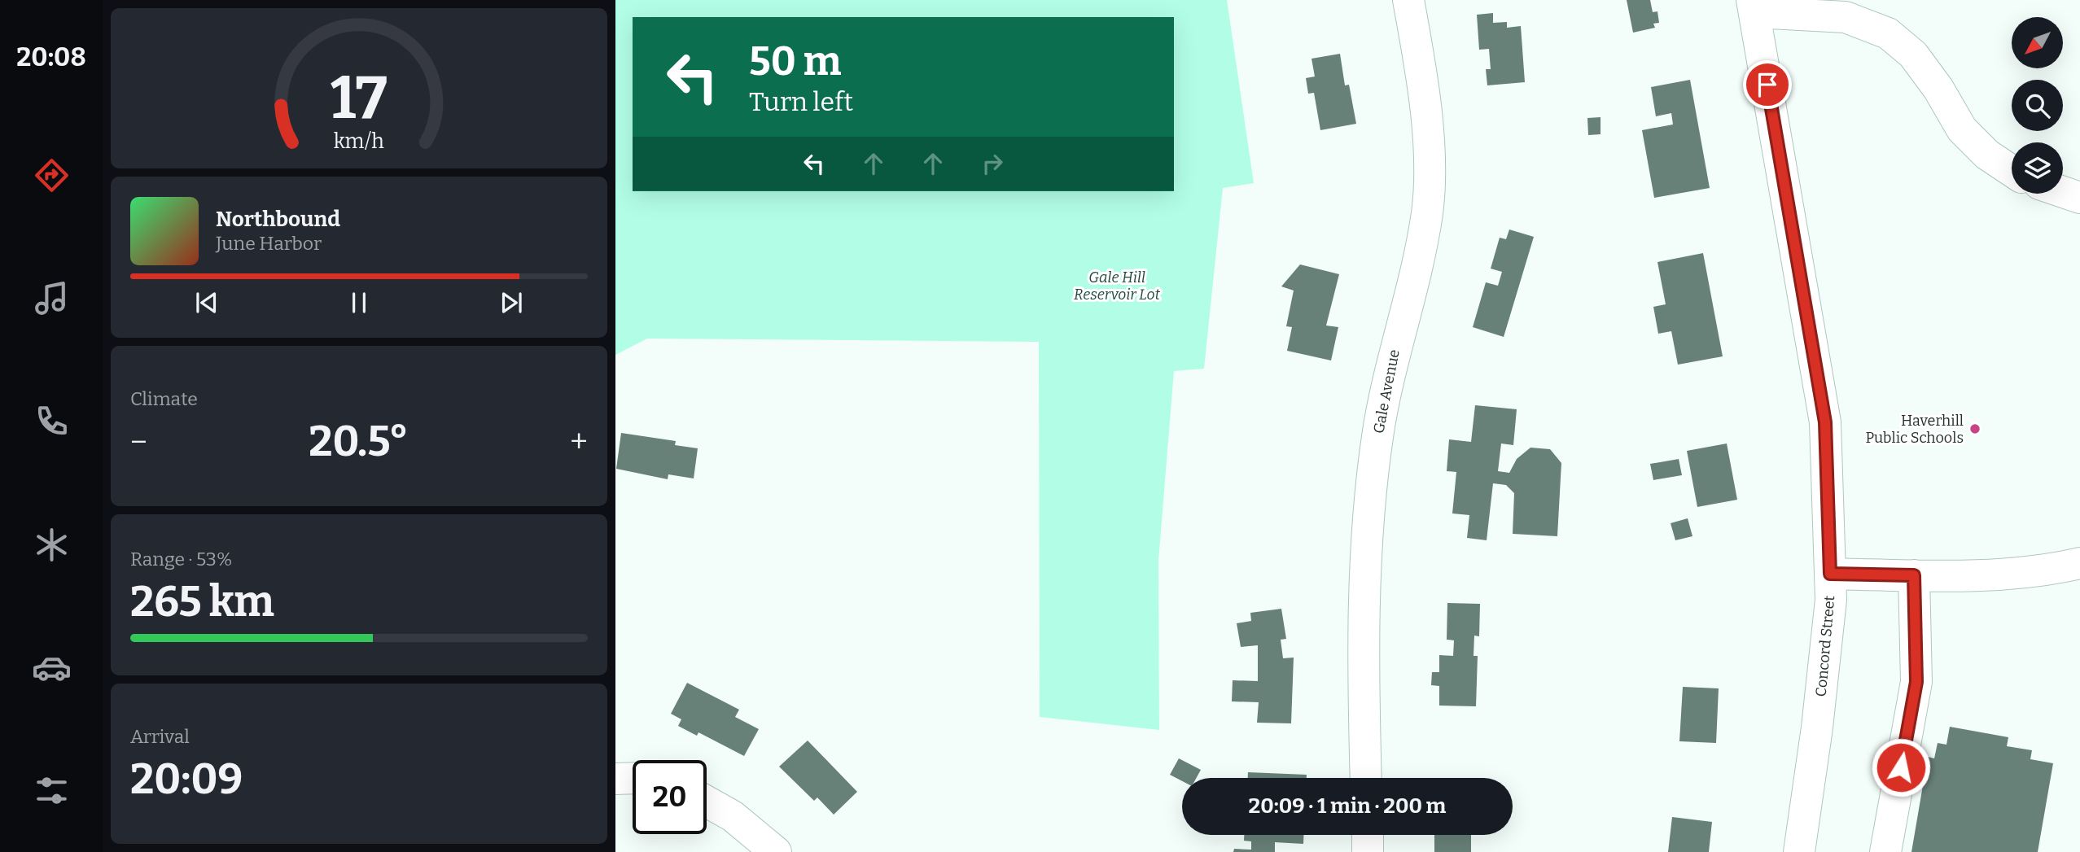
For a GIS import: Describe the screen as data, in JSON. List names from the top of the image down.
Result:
{
  "streets": {
    "street": ["Gale Avenue", "Concord Street"]
  },
  "parks": ["Gale Hill Reservoir Lot"],
  "places": ["Haverhill Public Schools"],
  "north": "bottom left",
  "page": {
    "tabs": "20:08",
    "turn": ["50 m", "Turn left"],
    "song": ["Northbound", "June Harbor"],
    "tile": [
      "Climate",
      ["Range · 53%", "265 km"],
      ["Arrival", "20:09"]
    ],
    "heat": ["−", "20.5°", "+"],
    "limit": "20",
    "trip": "20:09 · 1 min · 200 m",
    "gauge": ["17", "km/h"]
  }
}
